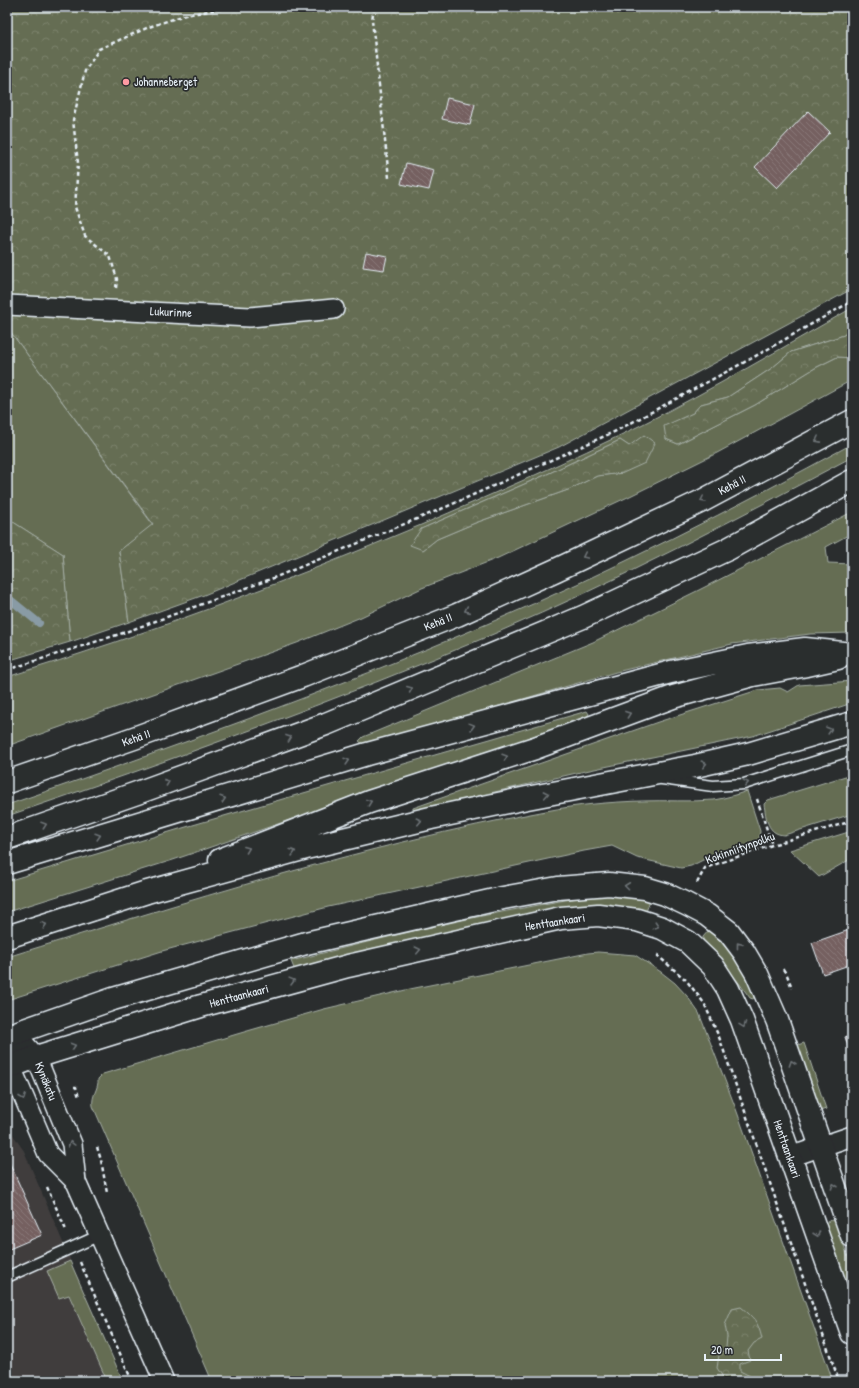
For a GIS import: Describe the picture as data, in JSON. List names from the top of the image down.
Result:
{
  "streets": {
    "main road": ["Kehä II", "Henttaankaari"],
    "street": ["Lukurinne", "Kynäkatu"],
    "path": ["Kokinniitynpolku"]
  },
  "crossings": [
    ["Henttaankaari", "Kynäkatu"]
  ],
  "places": ["Johanneberget"],
  "scale_bar": "20 m"
}
